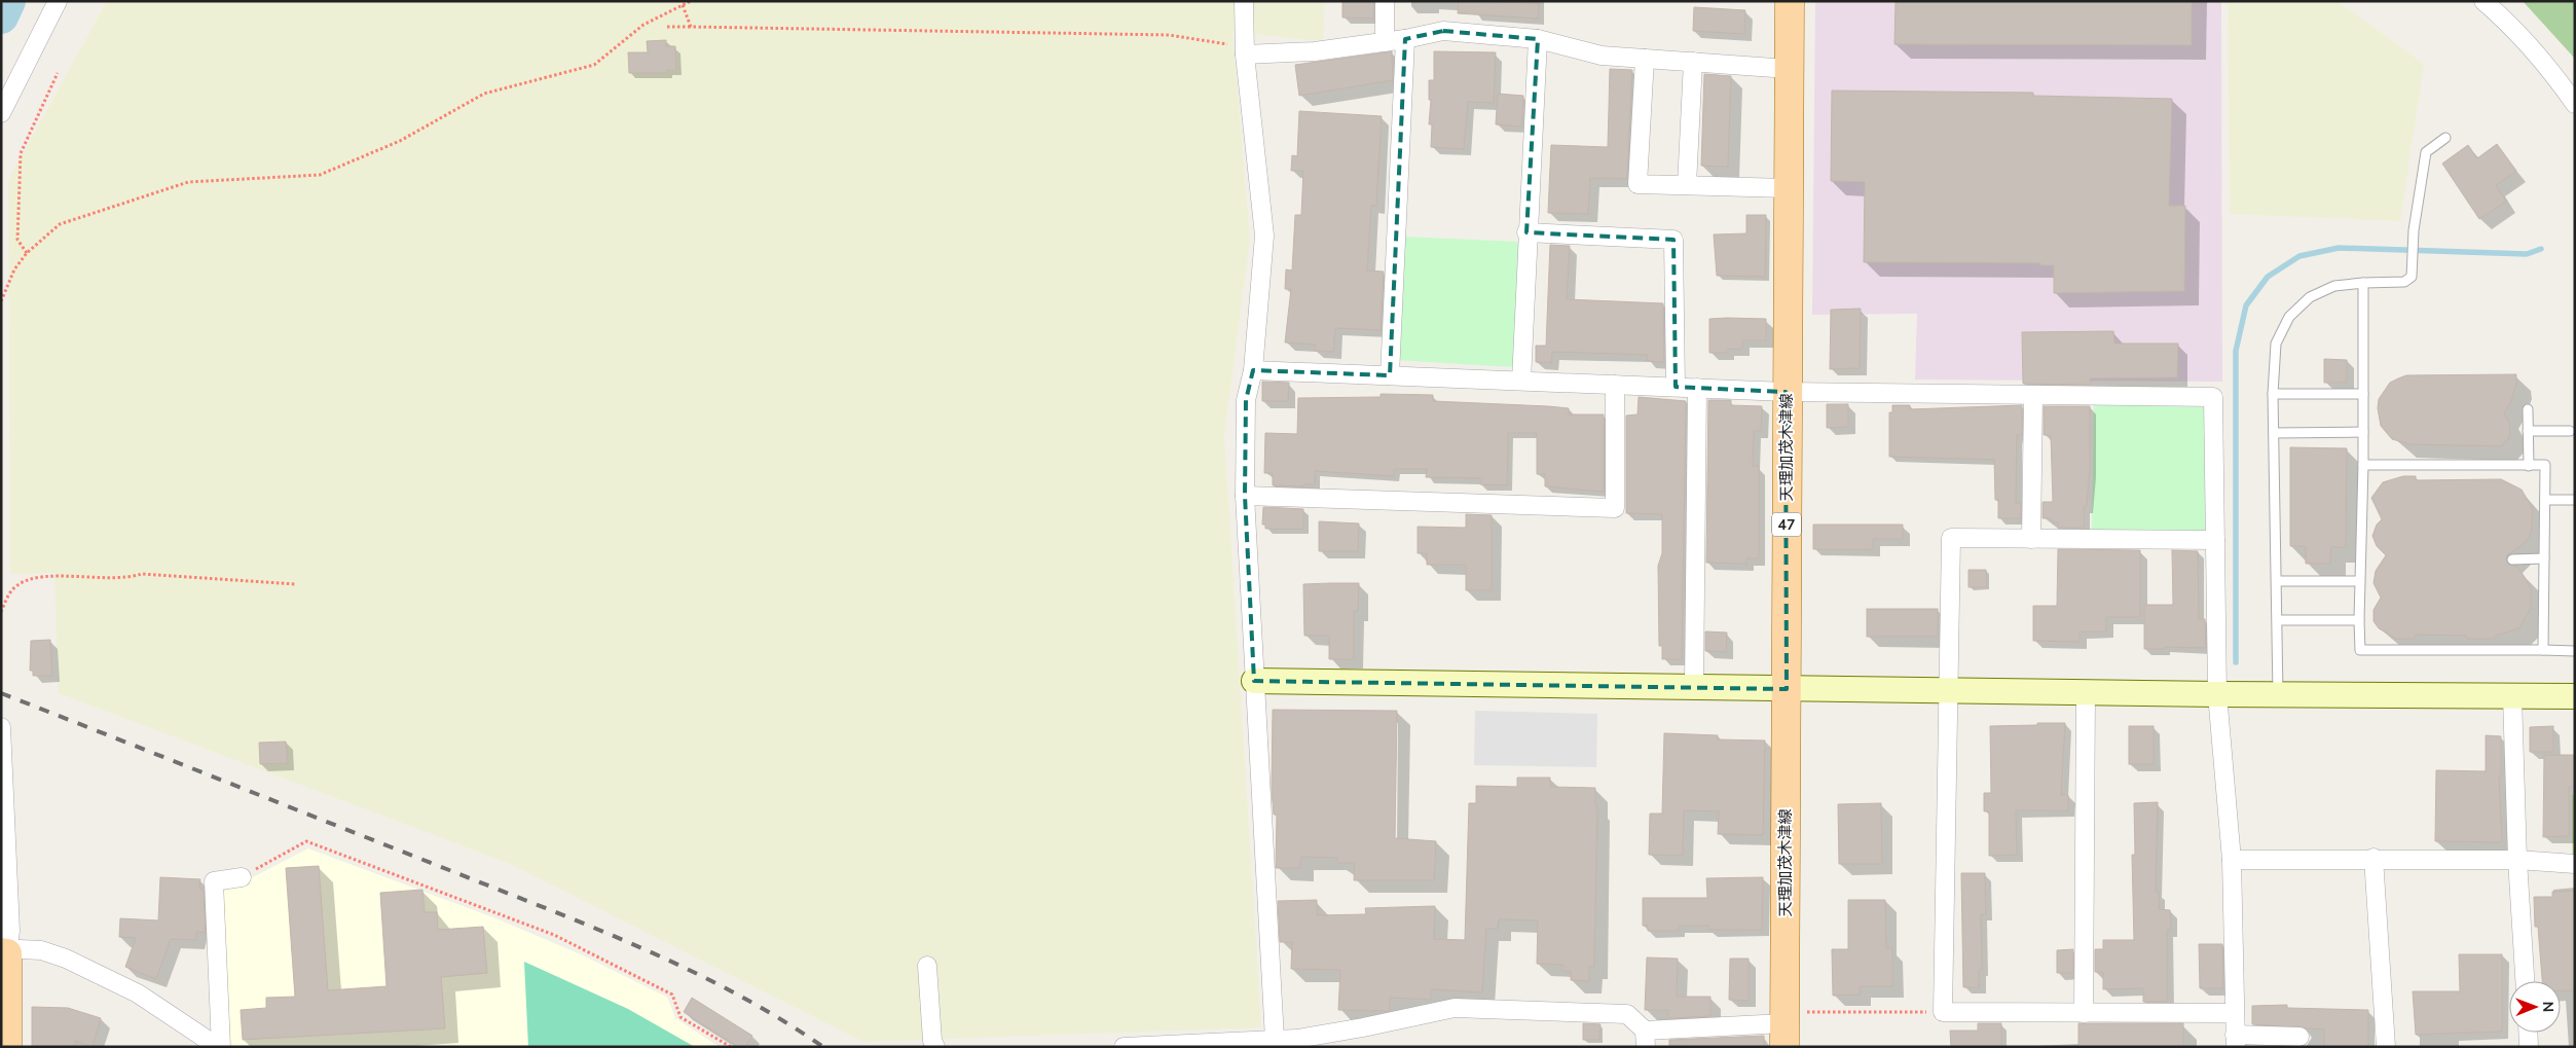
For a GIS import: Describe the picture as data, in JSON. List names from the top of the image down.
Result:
{
  "streets": {
    "main road": ["天理加茂木津線", "47"]
  },
  "north": "right"
}
